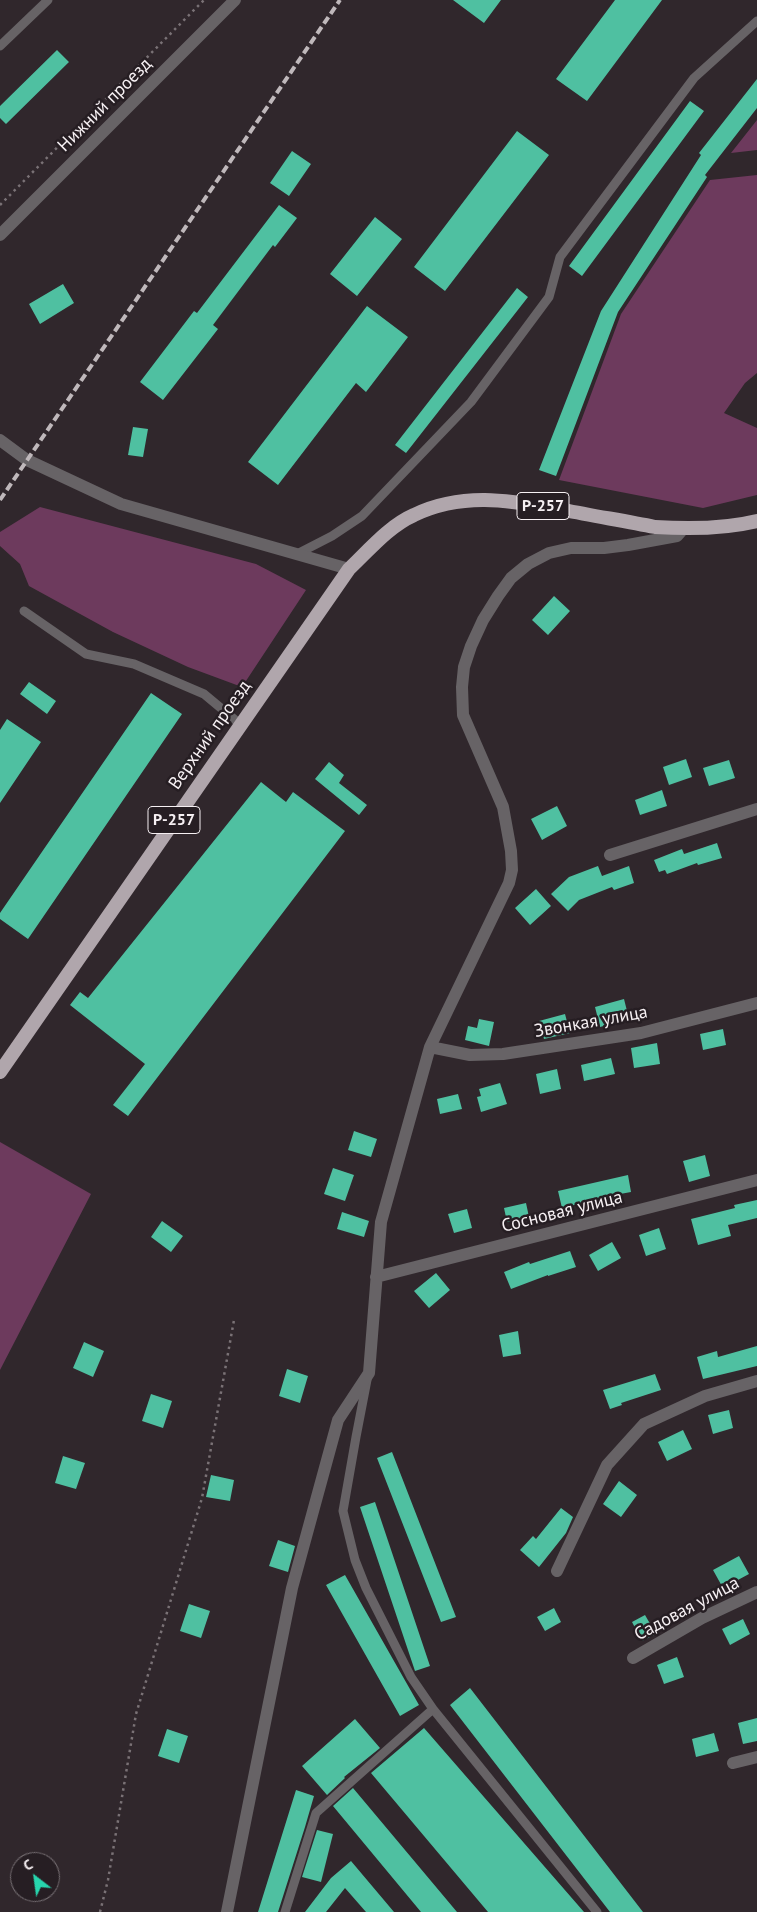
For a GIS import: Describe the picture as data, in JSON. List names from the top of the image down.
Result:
{
  "streets": {
    "highway": ["Р-257", "Верхний проезд"],
    "street": [
      "Нижний проезд",
      "Звонкая улица",
      "Сосновая улица",
      "Садовая улица"
    ]
  },
  "crossings": [
    ["Р-257", "Верхний проезд"]
  ],
  "north": "top left"
}
